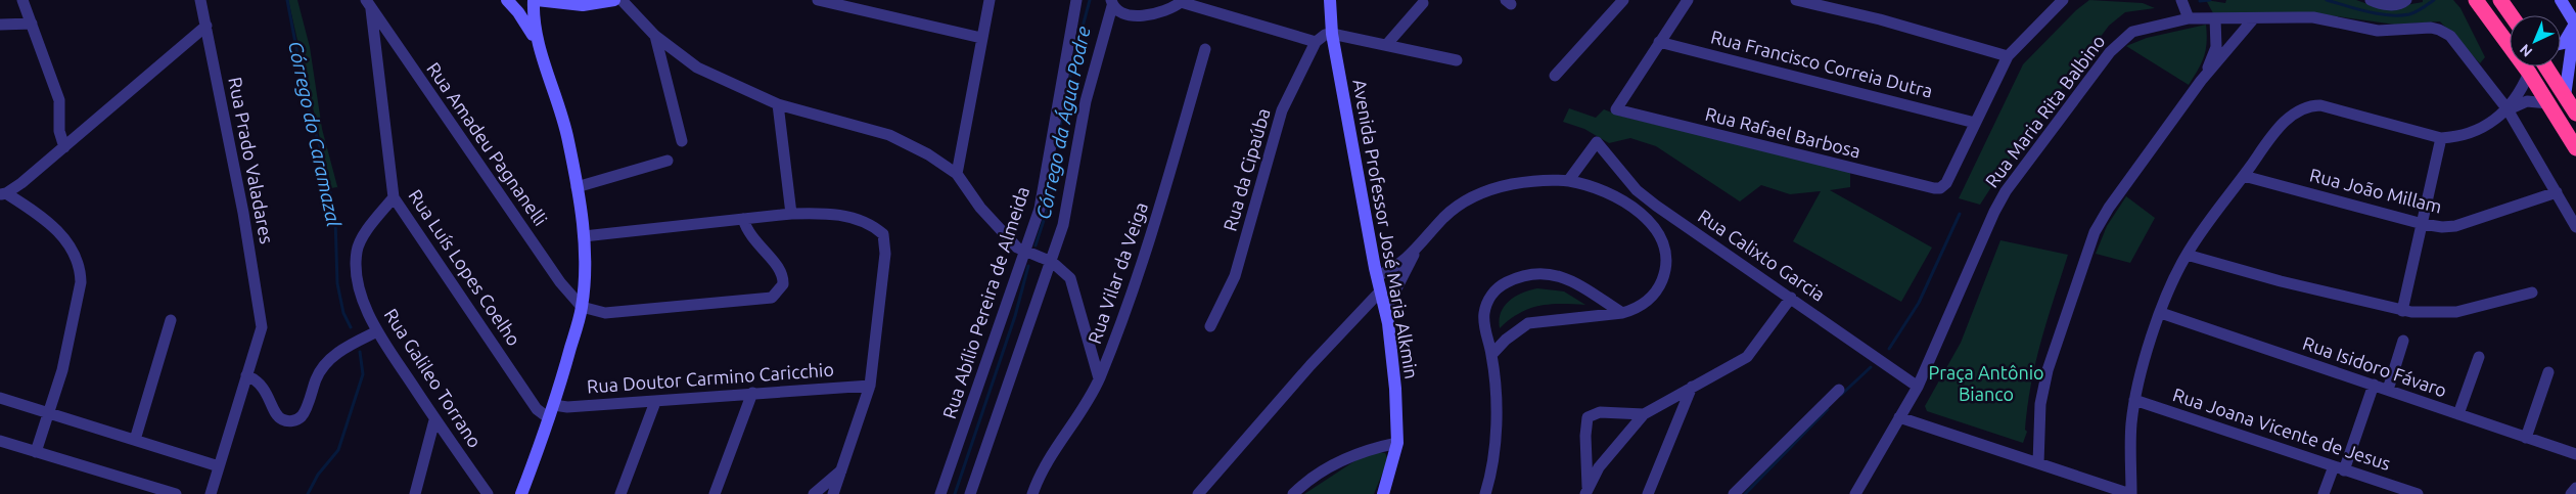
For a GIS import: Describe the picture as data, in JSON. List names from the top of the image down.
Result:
{
  "streets": {
    "main road": ["Avenida Professor José Maria Alkmin"],
    "street": [
      "Rua Francisco Correia Dutra",
      "Rua Maria Rita Balbino",
      "Rua Rafael Barbosa",
      "Rua Amadeu Pagnanelli",
      "Rua Prado Valadares",
      "Rua da Cipaúba",
      "Rua João Millam",
      "Rua Calixto Garcia",
      "Rua Luís Lopes Coelho",
      "Rua Vilar da Veiga",
      "Rua Abílio Pereira de Almeida",
      "Rua Isidoro Fávaro",
      "Rua Galileo Torrano",
      "Rua Doutor Carmino Caricchio",
      "Rua Joana Vicente de Jesus"
    ]
  },
  "crossings": [
    ["Rua Francisco Correia Dutra", "Rua Rafael Barbosa"],
    ["Rua Maria Rita Balbino", "Rua Calixto Garcia"],
    ["Rua Amadeu Pagnanelli", "Rua Luís Lopes Coelho"],
    ["Rua Luís Lopes Coelho", "Rua Galileo Torrano"]
  ],
  "water": ["Córrego da Água Podre", "Córrego do Caramazal"],
  "parks": ["Praça Antônio Bianco"],
  "north": "bottom left"
}
